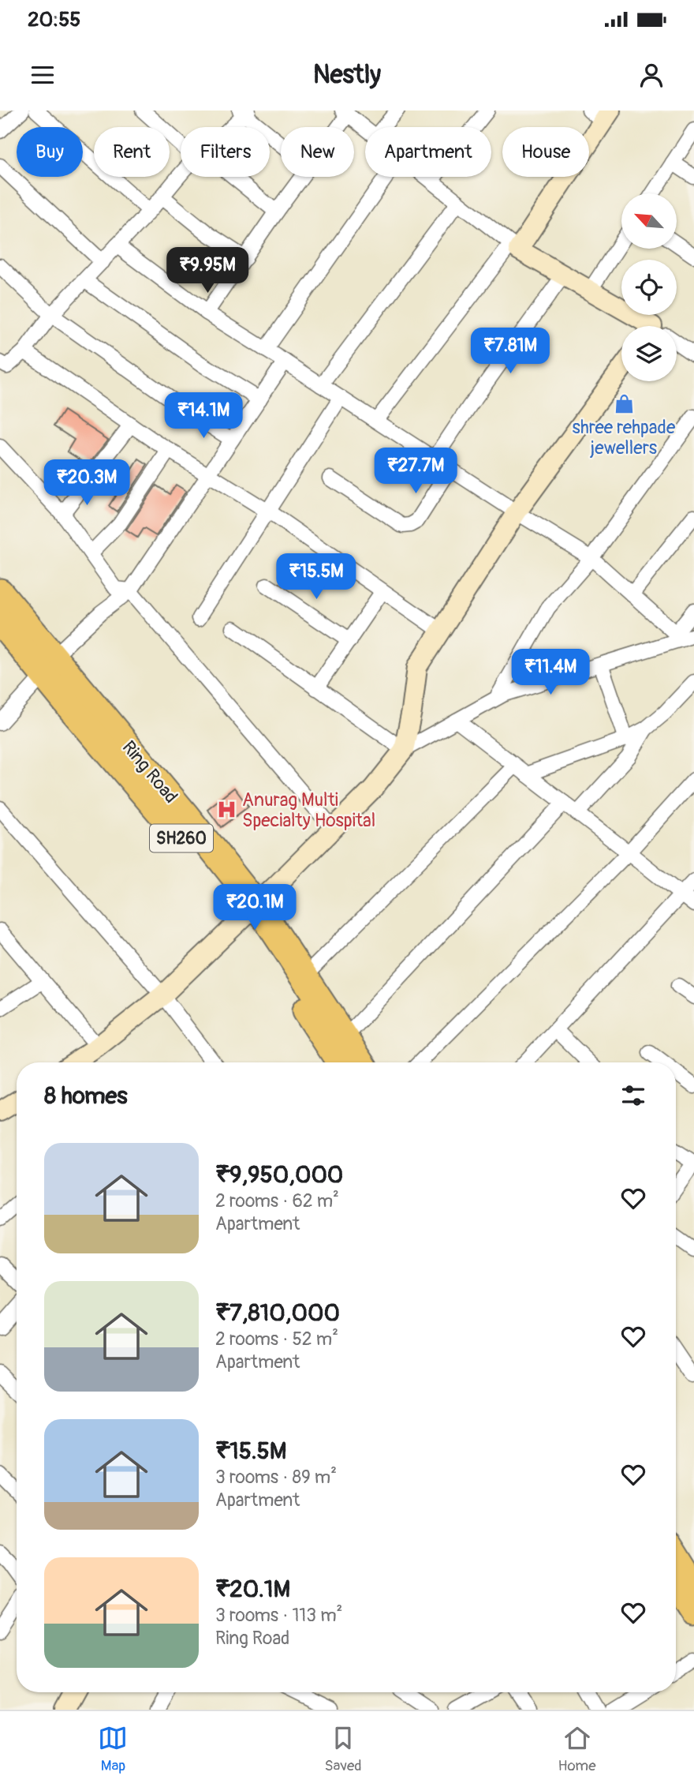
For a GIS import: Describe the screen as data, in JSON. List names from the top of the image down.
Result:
{
  "streets": {
    "highway": ["Ring Road", "SH260"]
  },
  "places": {
    "shop": ["shree rehpade jewellers"],
    "hospital": ["Anurag Multi Specialty Hospital"]
  },
  "north": "top left",
  "page": {
    "status": "20:55",
    "header": "Nestly",
    "chip": [
      "Buy",
      "Rent",
      "Filters",
      "New",
      "Apartment",
      "House"
    ],
    "price": [
      "₹9.95M",
      "₹7.81M",
      "₹14.1M",
      "₹27.7M",
      "₹20.3M",
      "₹15.5M",
      "₹11.4M",
      "₹20.1M"
    ],
    "heading": "8 homes",
    "list": [
      {
        "name": "₹9,950,000",
        "note": "2 rooms · 62 m² · Apartment"
      },
      {
        "name": "₹7,810,000",
        "note": "2 rooms · 52 m² · Apartment"
      },
      {
        "name": "₹15.5M",
        "note": "3 rooms · 89 m² · Apartment"
      },
      {
        "name": "₹20.1M",
        "note": "3 rooms · 113 m² · Ring Road"
      }
    ],
    "tabs": ["Map", "Saved", "Home"]
  }
}
